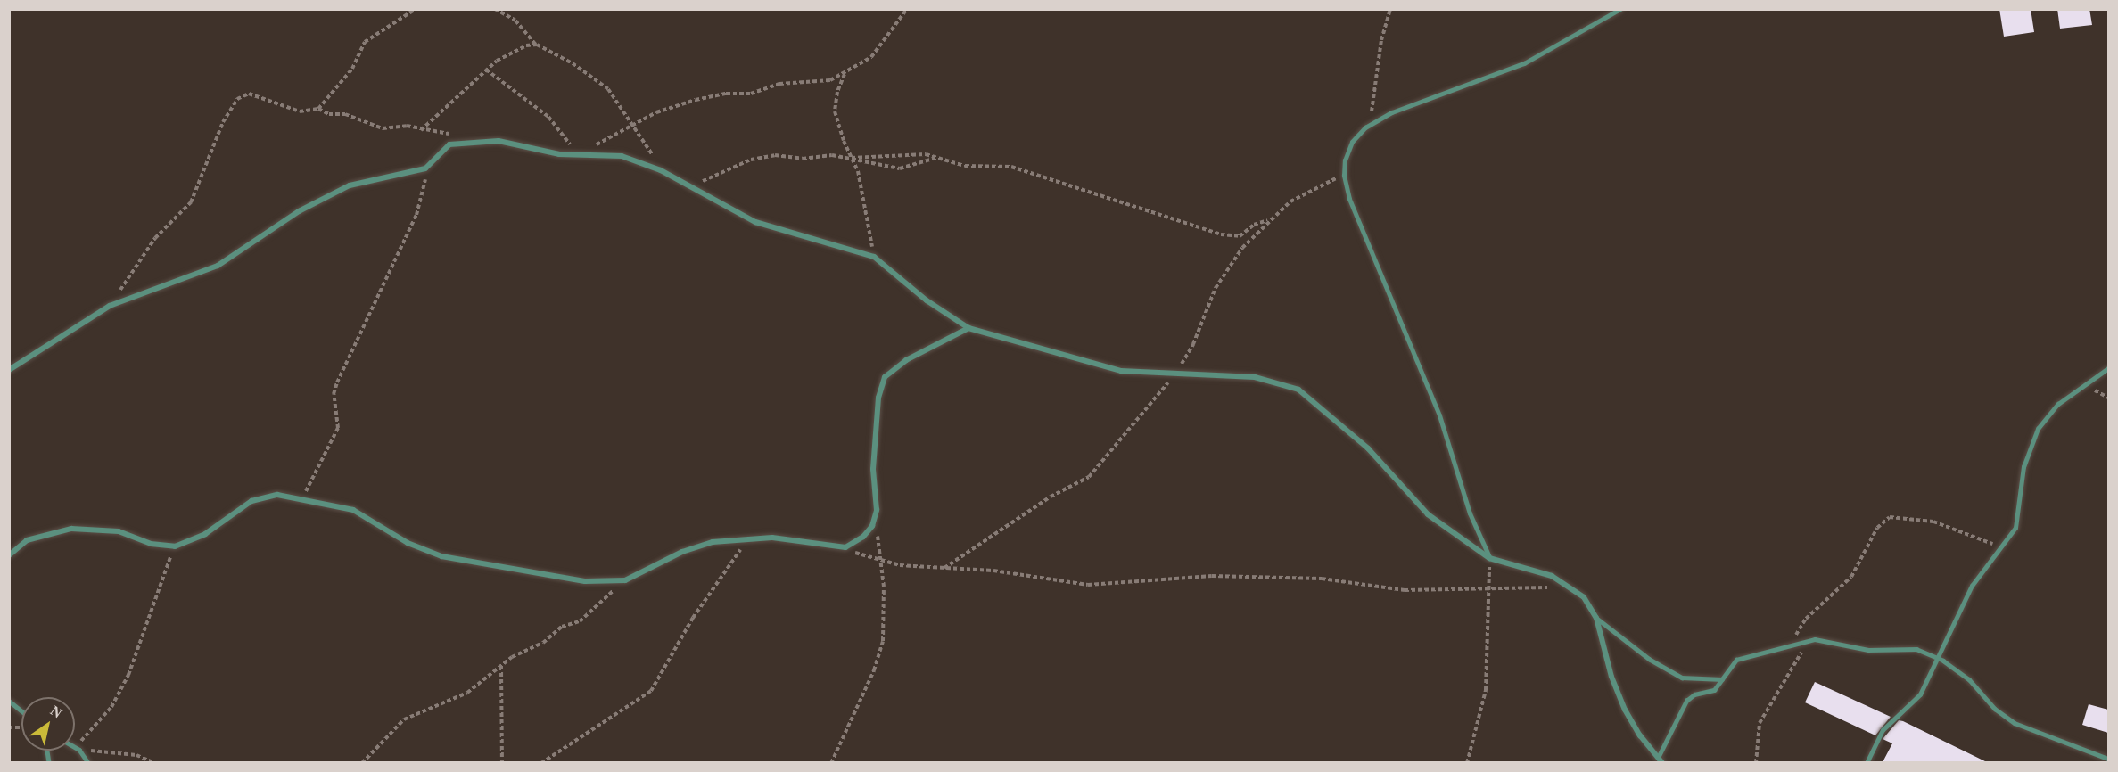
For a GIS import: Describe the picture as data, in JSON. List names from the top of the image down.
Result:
{
  "north": "top right"
}
